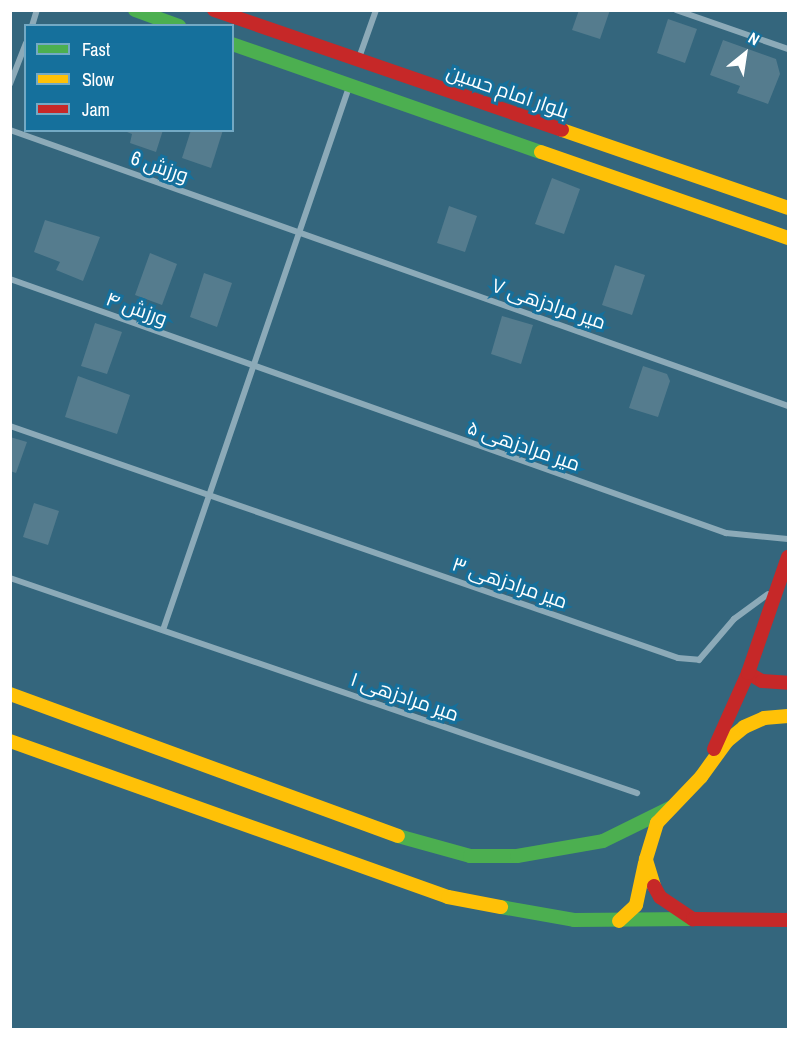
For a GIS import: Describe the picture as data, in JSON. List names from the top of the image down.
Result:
{
  "streets": {
    "main road": ["بلوار امام حسین"],
    "street": [
      "ورزش 6",
      "میر مرادزهی ۷",
      "ورزش ۴",
      "میر مرادزهی ۵",
      "میر مرادزهی ۳",
      "میر مرادزهی ۱"
    ]
  },
  "crossings": [
    ["ورزش 6", "میر مرادزهی ۷"],
    ["ورزش ۴", "میر مرادزهی ۵"]
  ],
  "legend": ["Fast", "Slow", "Jam"],
  "north": "top right"
}
